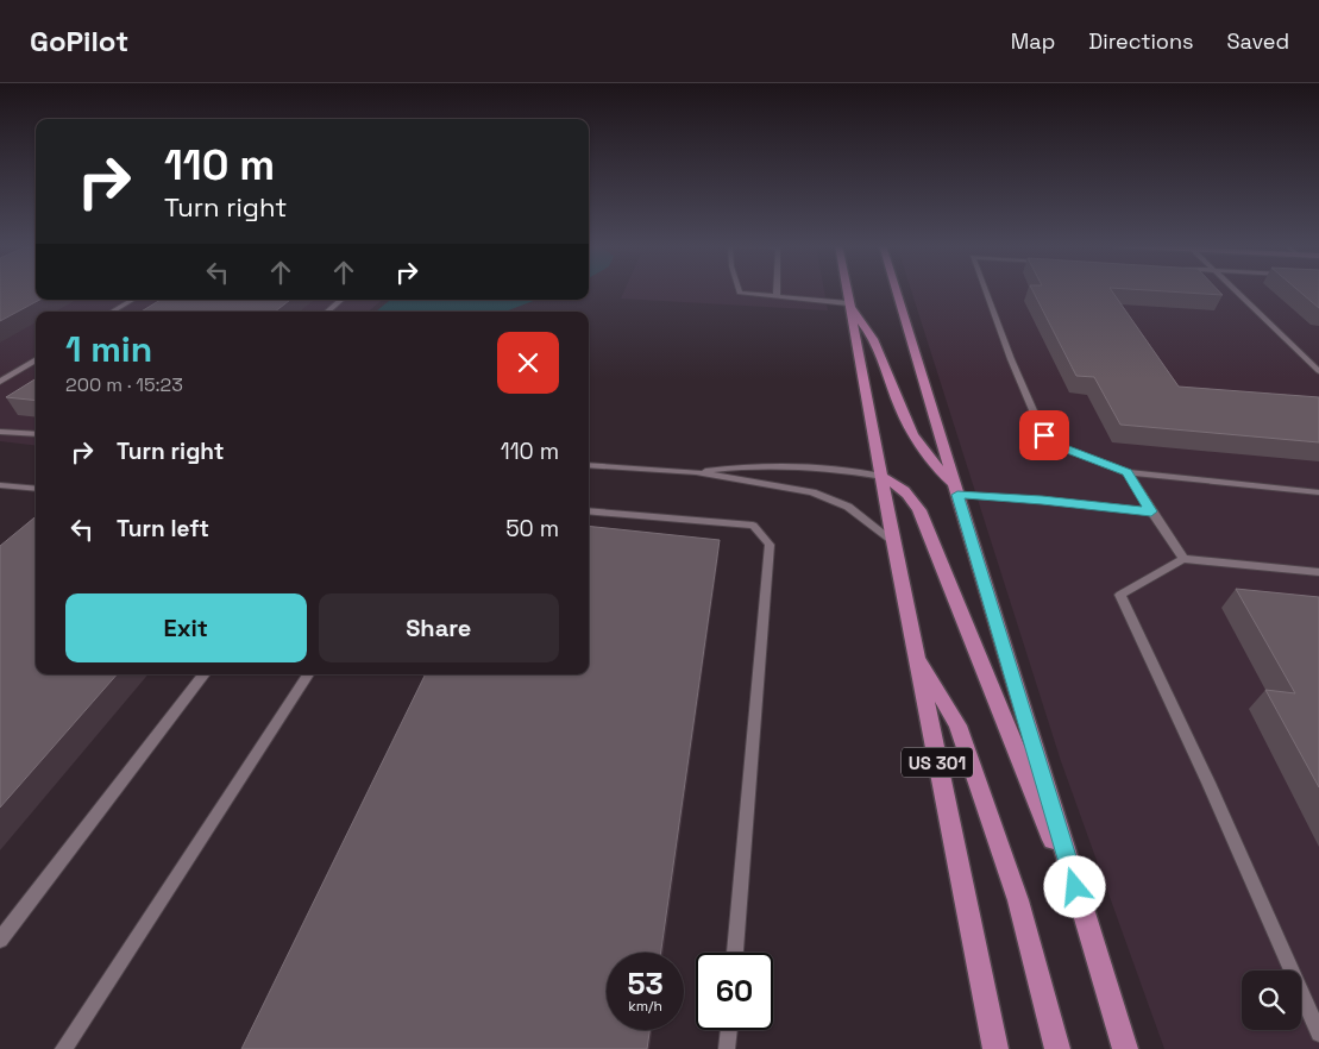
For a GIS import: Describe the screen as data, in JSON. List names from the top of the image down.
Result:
{
  "streets": {
    "main road": ["US 301"]
  },
  "page": {
    "header": "GoPilot",
    "nav": ["Map", "Directions", "Saved"],
    "turn": ["110 m", "Turn right"],
    "heading": ["1 min", "200 m · 15:23"],
    "list": [
      {
        "name": "Turn right",
        "value": "110 m"
      },
      {
        "name": "Turn left",
        "value": "50 m"
      }
    ],
    "buttons": ["Exit", "Share"],
    "speed": "53 km/h",
    "limit": "60"
  }
}
